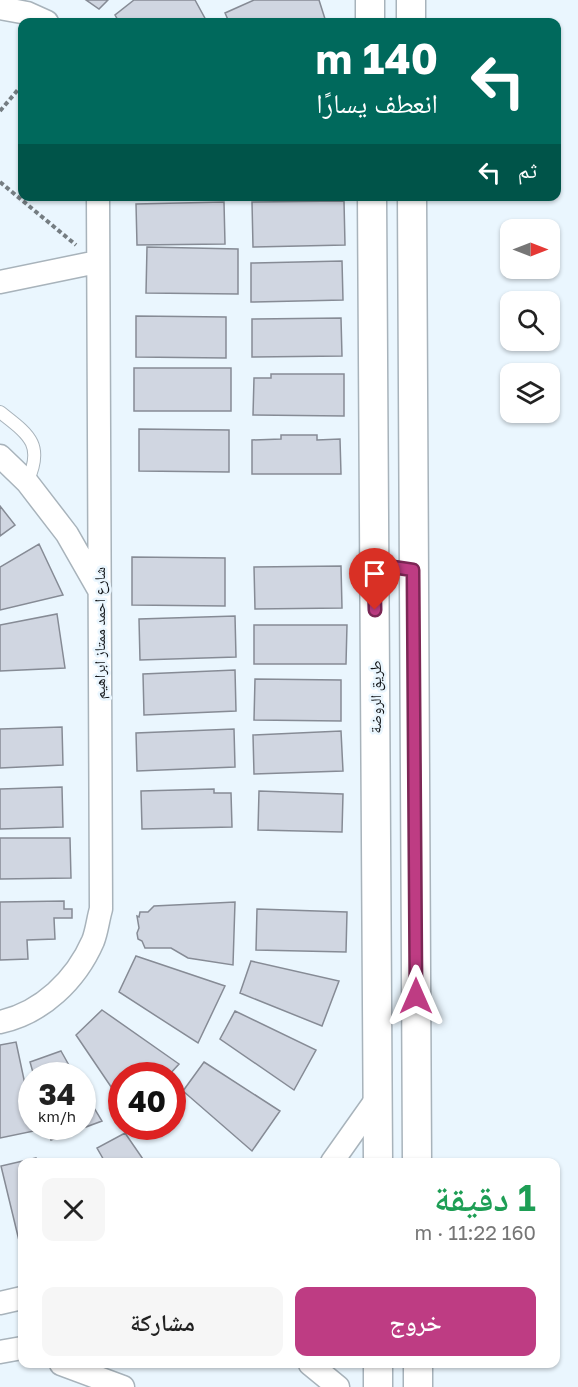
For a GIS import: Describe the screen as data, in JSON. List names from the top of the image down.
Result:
{
  "streets": {
    "street": ["شارع احمد ممتاز ابراهيم", "طريق الروضة"]
  },
  "north": "right",
  "page": {
    "turn": ["140 m", "انعطف يسارًا"],
    "then": "ثم",
    "speed": "34 km/h",
    "limit": "40",
    "heading": ["1 دقيقة", "160 m · 11:22"],
    "buttons": ["خروج", "مشاركة"]
  }
}
